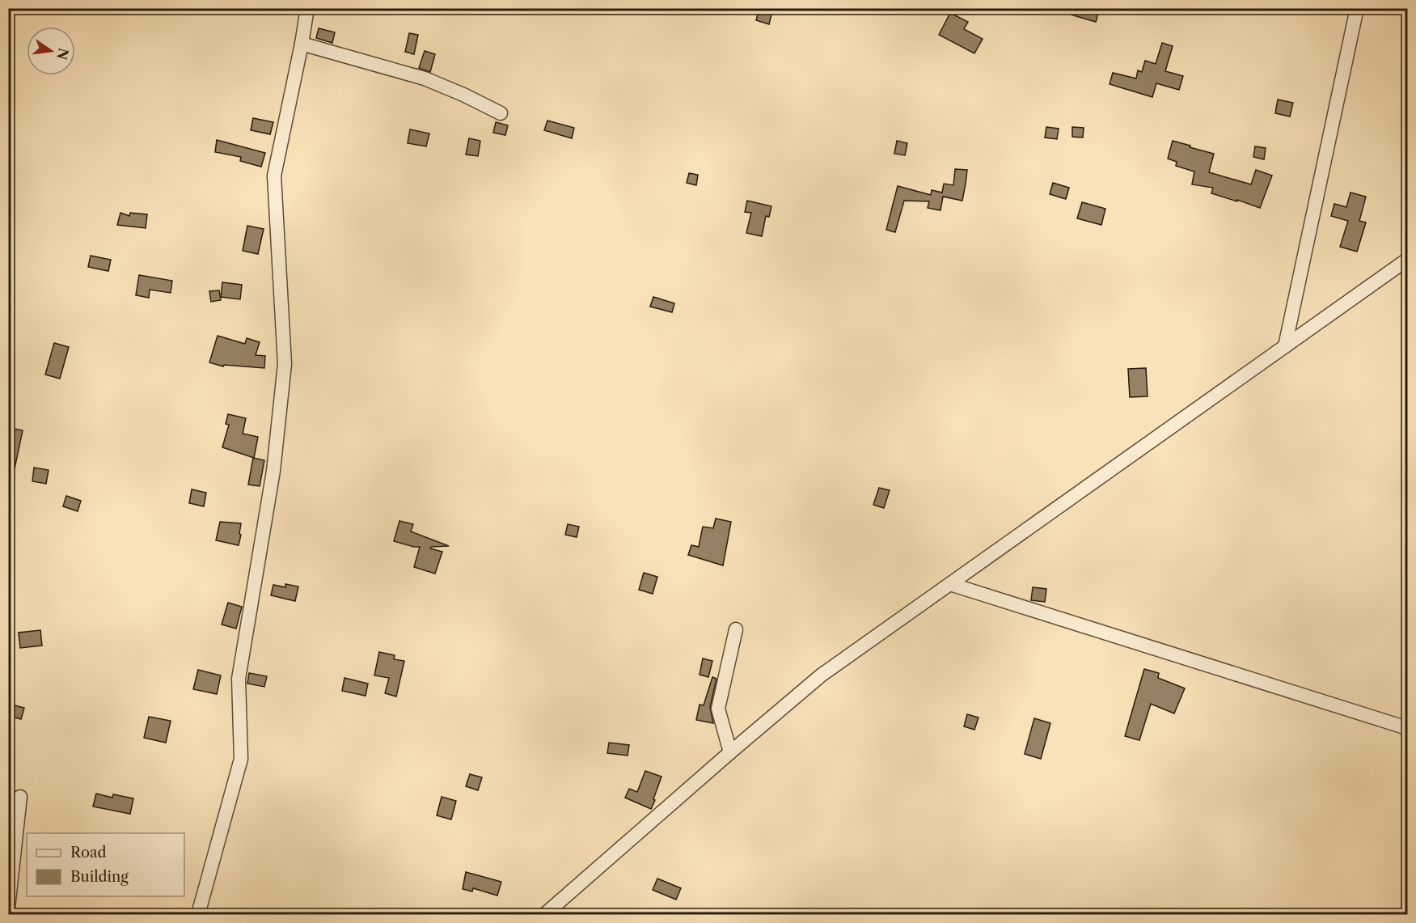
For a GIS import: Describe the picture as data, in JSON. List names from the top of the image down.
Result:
{
  "legend": ["Road", "Building"],
  "north": "right"
}
